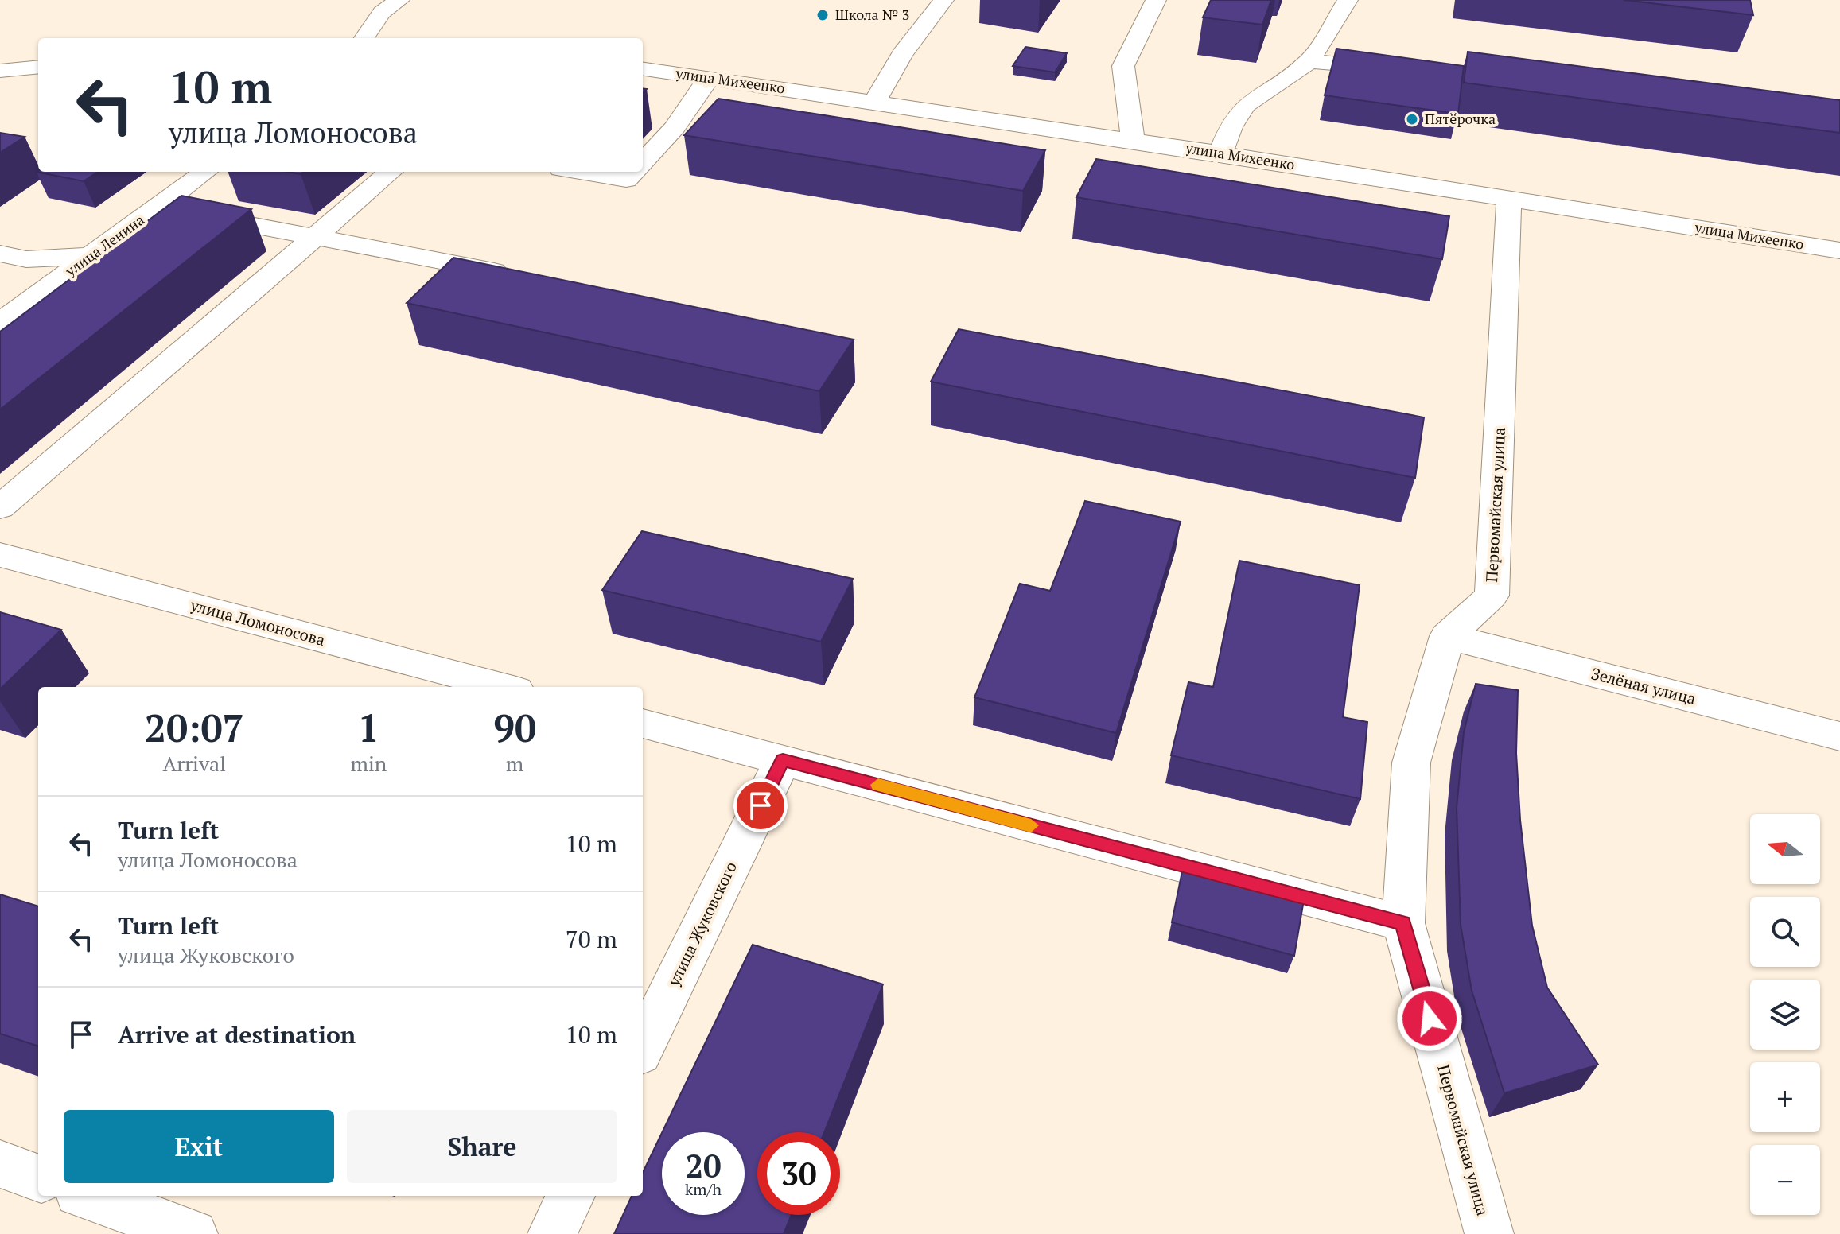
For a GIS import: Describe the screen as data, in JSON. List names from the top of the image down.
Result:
{
  "streets": {
    "street": [
      "улица Михеенко",
      "улица Ленина",
      "Первомайская улица",
      "улица Ломоносова",
      "Зелёная улица",
      "улица Жуковского"
    ]
  },
  "crossings": [
    ["улица Михеенко", "Первомайская улица"],
    ["Первомайская улица", "Зелёная улица"]
  ],
  "places": ["Школа № 3", "Пятёрочка"],
  "north": "left",
  "page": {
    "turn": ["10 m", "улица Ломоносова"],
    "eta": [
      "20:07",
      "Arrival",
      "1",
      "min",
      "90",
      "m"
    ],
    "list": [
      {
        "name": "Turn left",
        "note": "улица Ломоносова",
        "value": "10 m"
      },
      {
        "name": "Turn left",
        "note": "улица Жуковского",
        "value": "70 m"
      },
      {
        "name": "Arrive at destination",
        "value": "10 m"
      }
    ],
    "map_buttons": ["+", "−"],
    "buttons": ["Exit", "Share"],
    "speed": "20 km/h",
    "limit": "30"
  }
}
